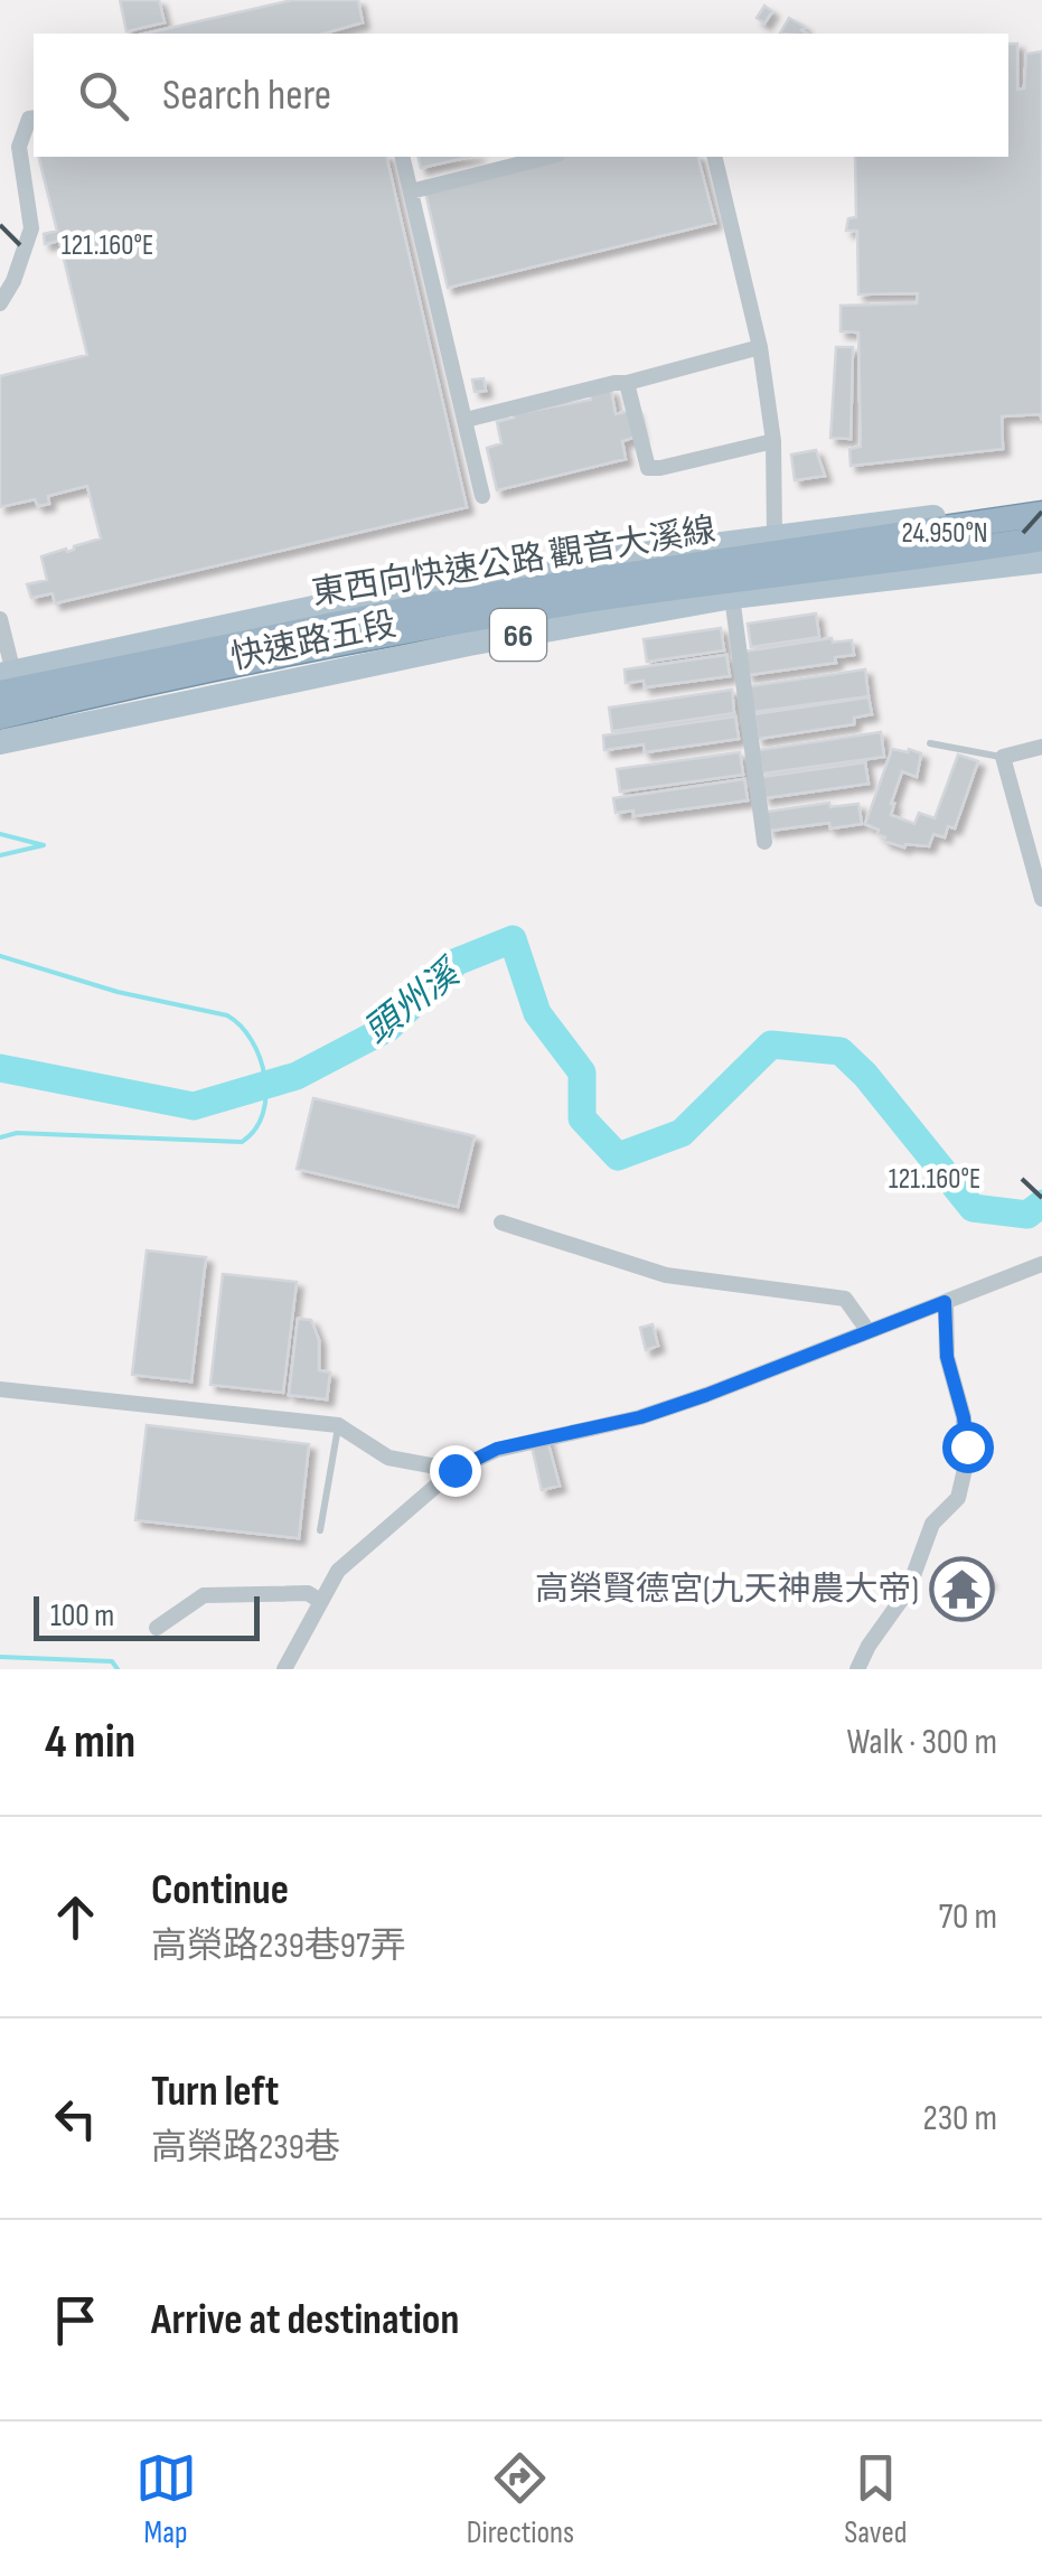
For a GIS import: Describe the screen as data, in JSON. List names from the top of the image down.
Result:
{
  "streets": {
    "highway": ["東西向快速公路 觀音大溪線", "66"],
    "main road": ["快速路五段"]
  },
  "crossings": [
    ["東西向快速公路 觀音大溪線", "快速路五段"]
  ],
  "water": ["頭州溪"],
  "places": {
    "temple": ["高榮賢德宮(九天神農大帝)"]
  },
  "scale_bar": "100 m",
  "page": {
    "search": "Search here",
    "scale": "100 m",
    "heading": ["4 min", "Walk · 300 m"],
    "list": [
      ["Continue", "高榮路239巷97弄", "70 m"],
      ["Turn left", "高榮路239巷", "230 m"],
      "Arrive at destination"
    ],
    "nav": ["Map", "Directions", "Saved"]
  },
  "coordinates": ["121.160°E", "24.950°N"]
}
